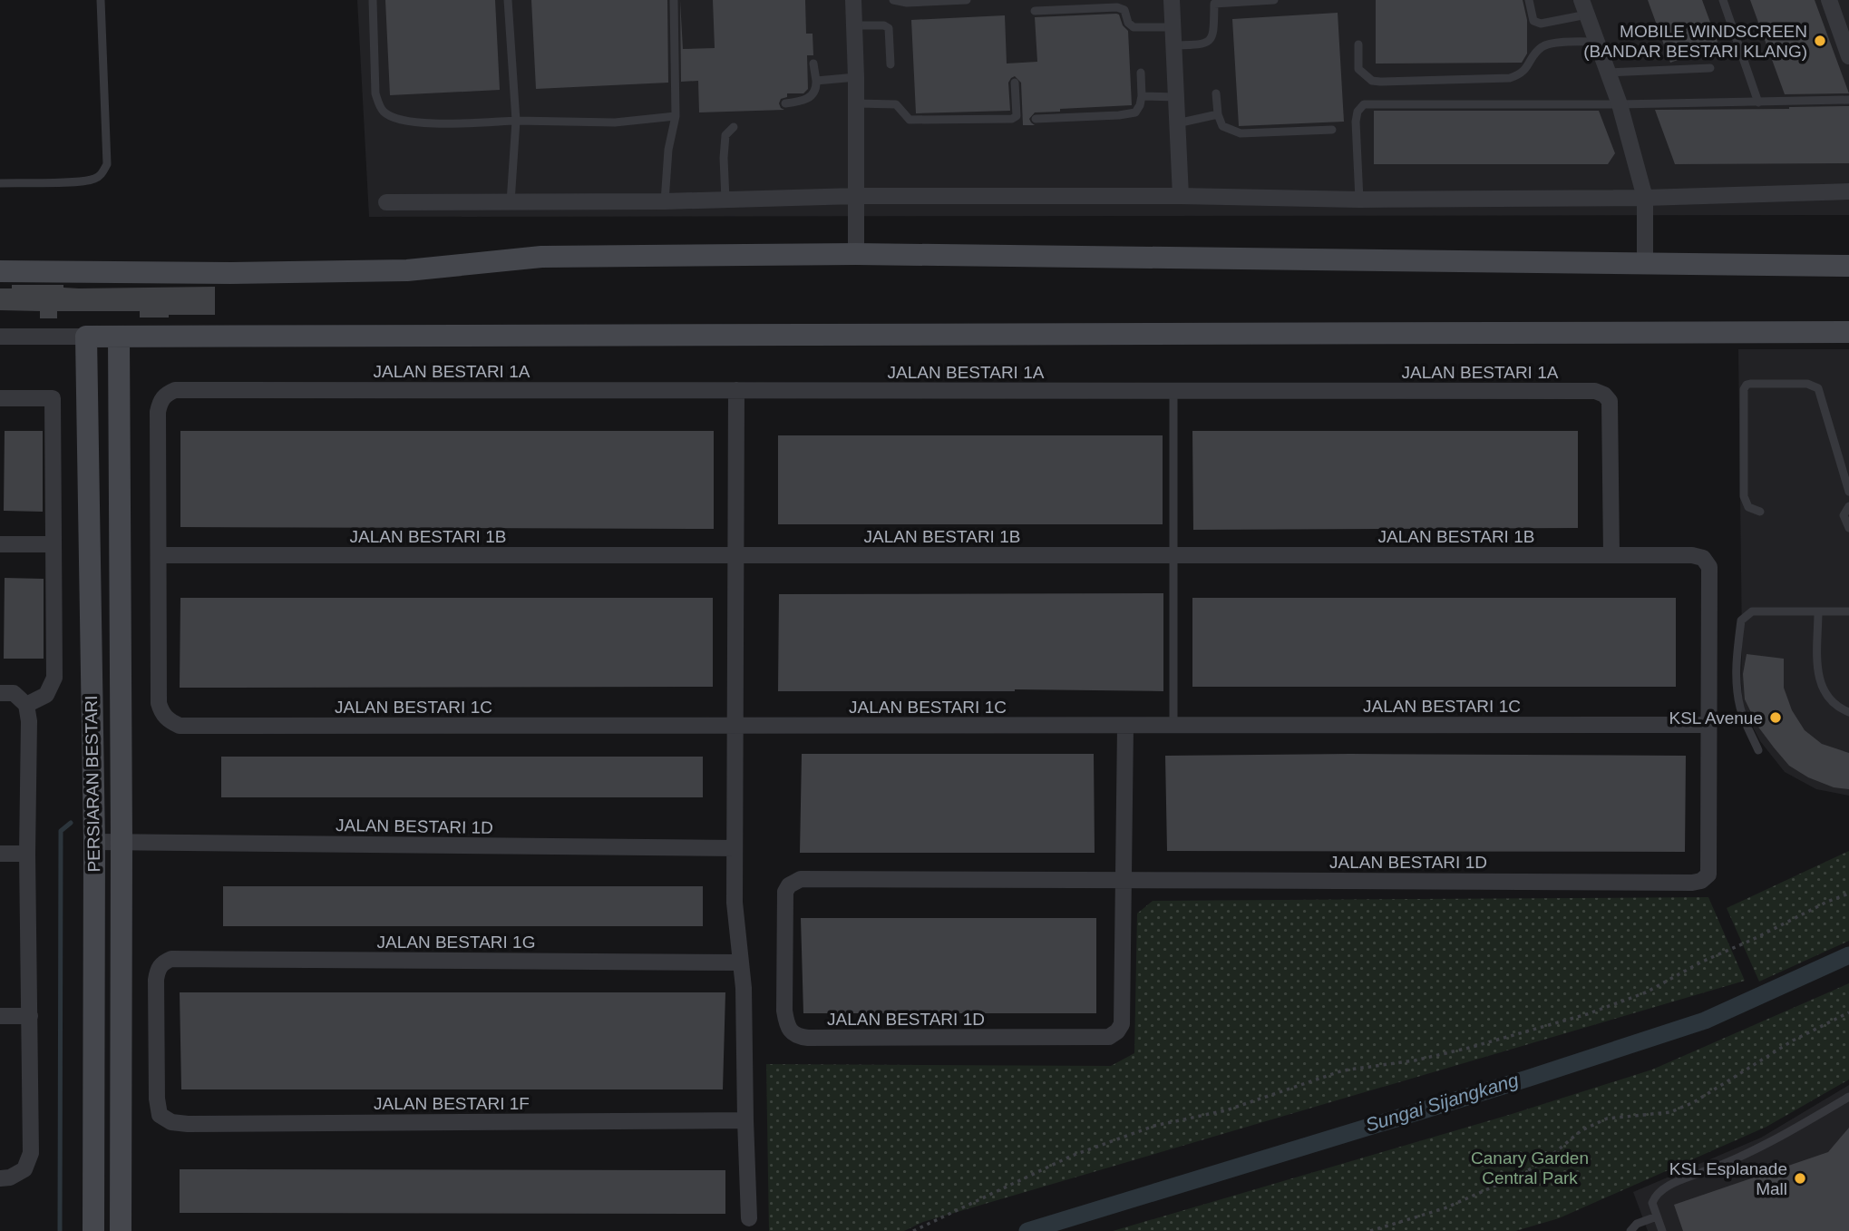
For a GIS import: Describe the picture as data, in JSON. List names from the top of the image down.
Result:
{
  "streets": {
    "street": [
      "JALAN BESTARI 1A",
      "JALAN BESTARI 1B",
      "JALAN BESTARI 1C",
      "PERSIARAN BESTARI",
      "JALAN BESTARI 1D",
      "JALAN BESTARI 1G",
      "JALAN BESTARI 1F"
    ]
  },
  "crossings": [
    ["JALAN BESTARI 1A", "JALAN BESTARI 1B"],
    ["JALAN BESTARI 1A", "JALAN BESTARI 1C"],
    ["JALAN BESTARI 1B", "JALAN BESTARI 1C"],
    ["JALAN BESTARI 1B", "JALAN BESTARI 1D"],
    ["JALAN BESTARI 1C", "JALAN BESTARI 1D"],
    ["PERSIARAN BESTARI", "JALAN BESTARI 1D"],
    ["JALAN BESTARI 1G", "JALAN BESTARI 1F"]
  ],
  "water": ["Sungai Sijangkang"],
  "parks": ["Canary Garden Central Park"],
  "places": ["MOBILE WINDSCREEN (BANDAR BESTARI KLANG)", "KSL Avenue", "KSL Esplanade Mall"]
}
